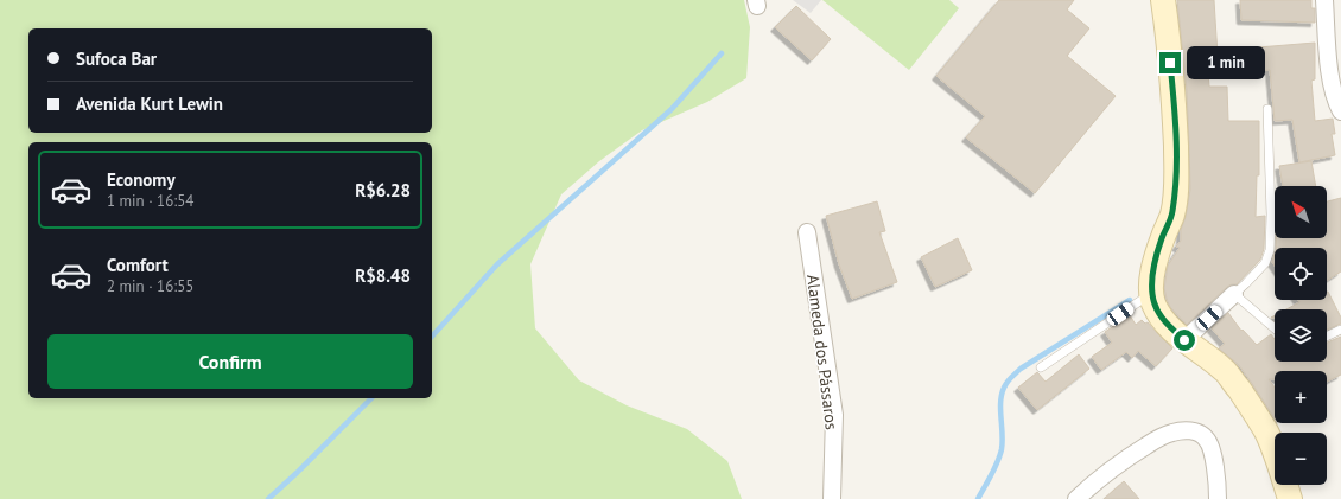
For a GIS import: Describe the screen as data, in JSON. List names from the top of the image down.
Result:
{
  "streets": {
    "street": ["Alameda dos Pássaros"]
  },
  "north": "top left",
  "page": {
    "banner": ["Sufoca Bar", "Avenida Kurt Lewin"],
    "bubble": "1 min",
    "list": [
      {
        "name": "Economy",
        "note": "1 min · 16:54",
        "value": "R$6.28"
      },
      {
        "name": "Comfort",
        "note": "2 min · 16:55",
        "value": "R$8.48"
      }
    ],
    "map_buttons": ["+", "−"],
    "buttons": "Confirm"
  }
}
